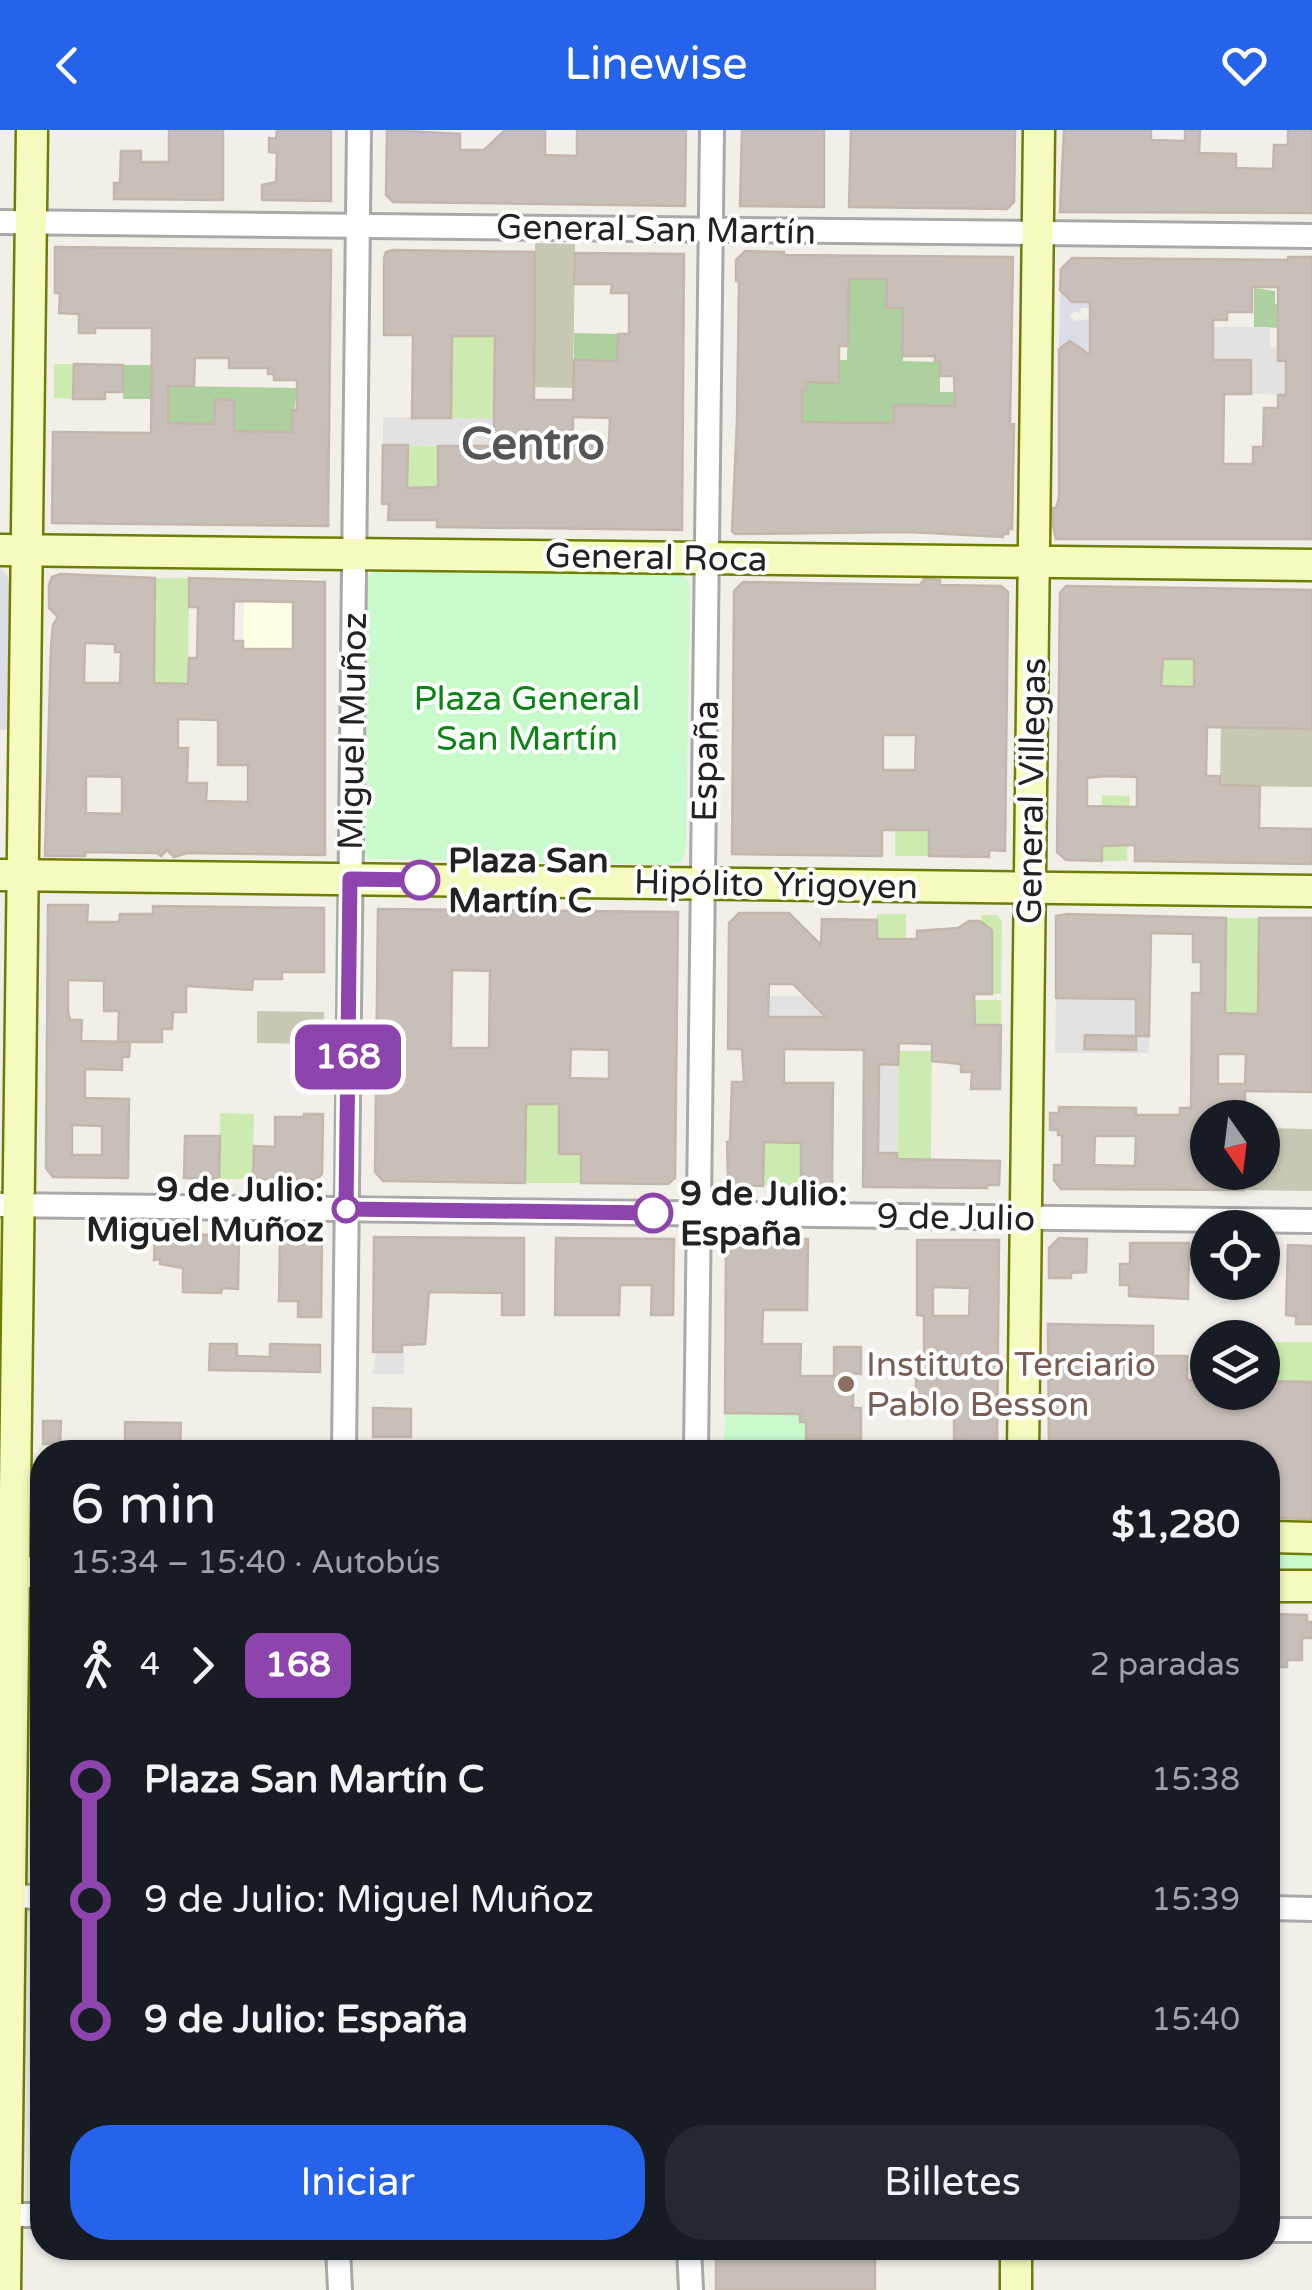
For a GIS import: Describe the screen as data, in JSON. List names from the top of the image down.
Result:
{
  "streets": {
    "street": [
      "General San Martín",
      "General Roca",
      "Miguel Muñoz",
      "España",
      "General Villegas",
      "Hipólito Yrigoyen",
      "9 de Julio"
    ]
  },
  "crossings": [
    ["General San Martín", "Miguel Muñoz"],
    ["General San Martín", "España"],
    ["General San Martín", "General Villegas"],
    ["General Roca", "Miguel Muñoz"],
    ["General Roca", "España"],
    ["General Roca", "General Villegas"],
    ["Miguel Muñoz", "Hipólito Yrigoyen"],
    ["Miguel Muñoz", "9 de Julio"],
    ["España", "Hipólito Yrigoyen"],
    ["España", "9 de Julio"],
    ["General Villegas", "Hipólito Yrigoyen"],
    ["General Villegas", "9 de Julio"]
  ],
  "districts": ["Centro"],
  "parks": ["Plaza General San Martín"],
  "places": [
    "Plaza San Martín C",
    "9 de Julio: Miguel Muñoz",
    "9 de Julio: España",
    "Instituto Terciario Pablo Besson"
  ],
  "lines": ["bus line 168"],
  "north": "bottom",
  "page": {
    "header": "Linewise",
    "on_map": "168",
    "heading": ["6 min", "15:34 – 15:40 · Autobús", "$1,280"],
    "legs": ["4", "168", "2 paradas"],
    "list": [
      {
        "name": "Plaza San Martín C",
        "value": "15:38"
      },
      {
        "name": "9 de Julio: Miguel Muñoz",
        "value": "15:39"
      },
      {
        "name": "9 de Julio: España",
        "value": "15:40"
      }
    ],
    "buttons": ["Iniciar", "Billetes"]
  }
}
